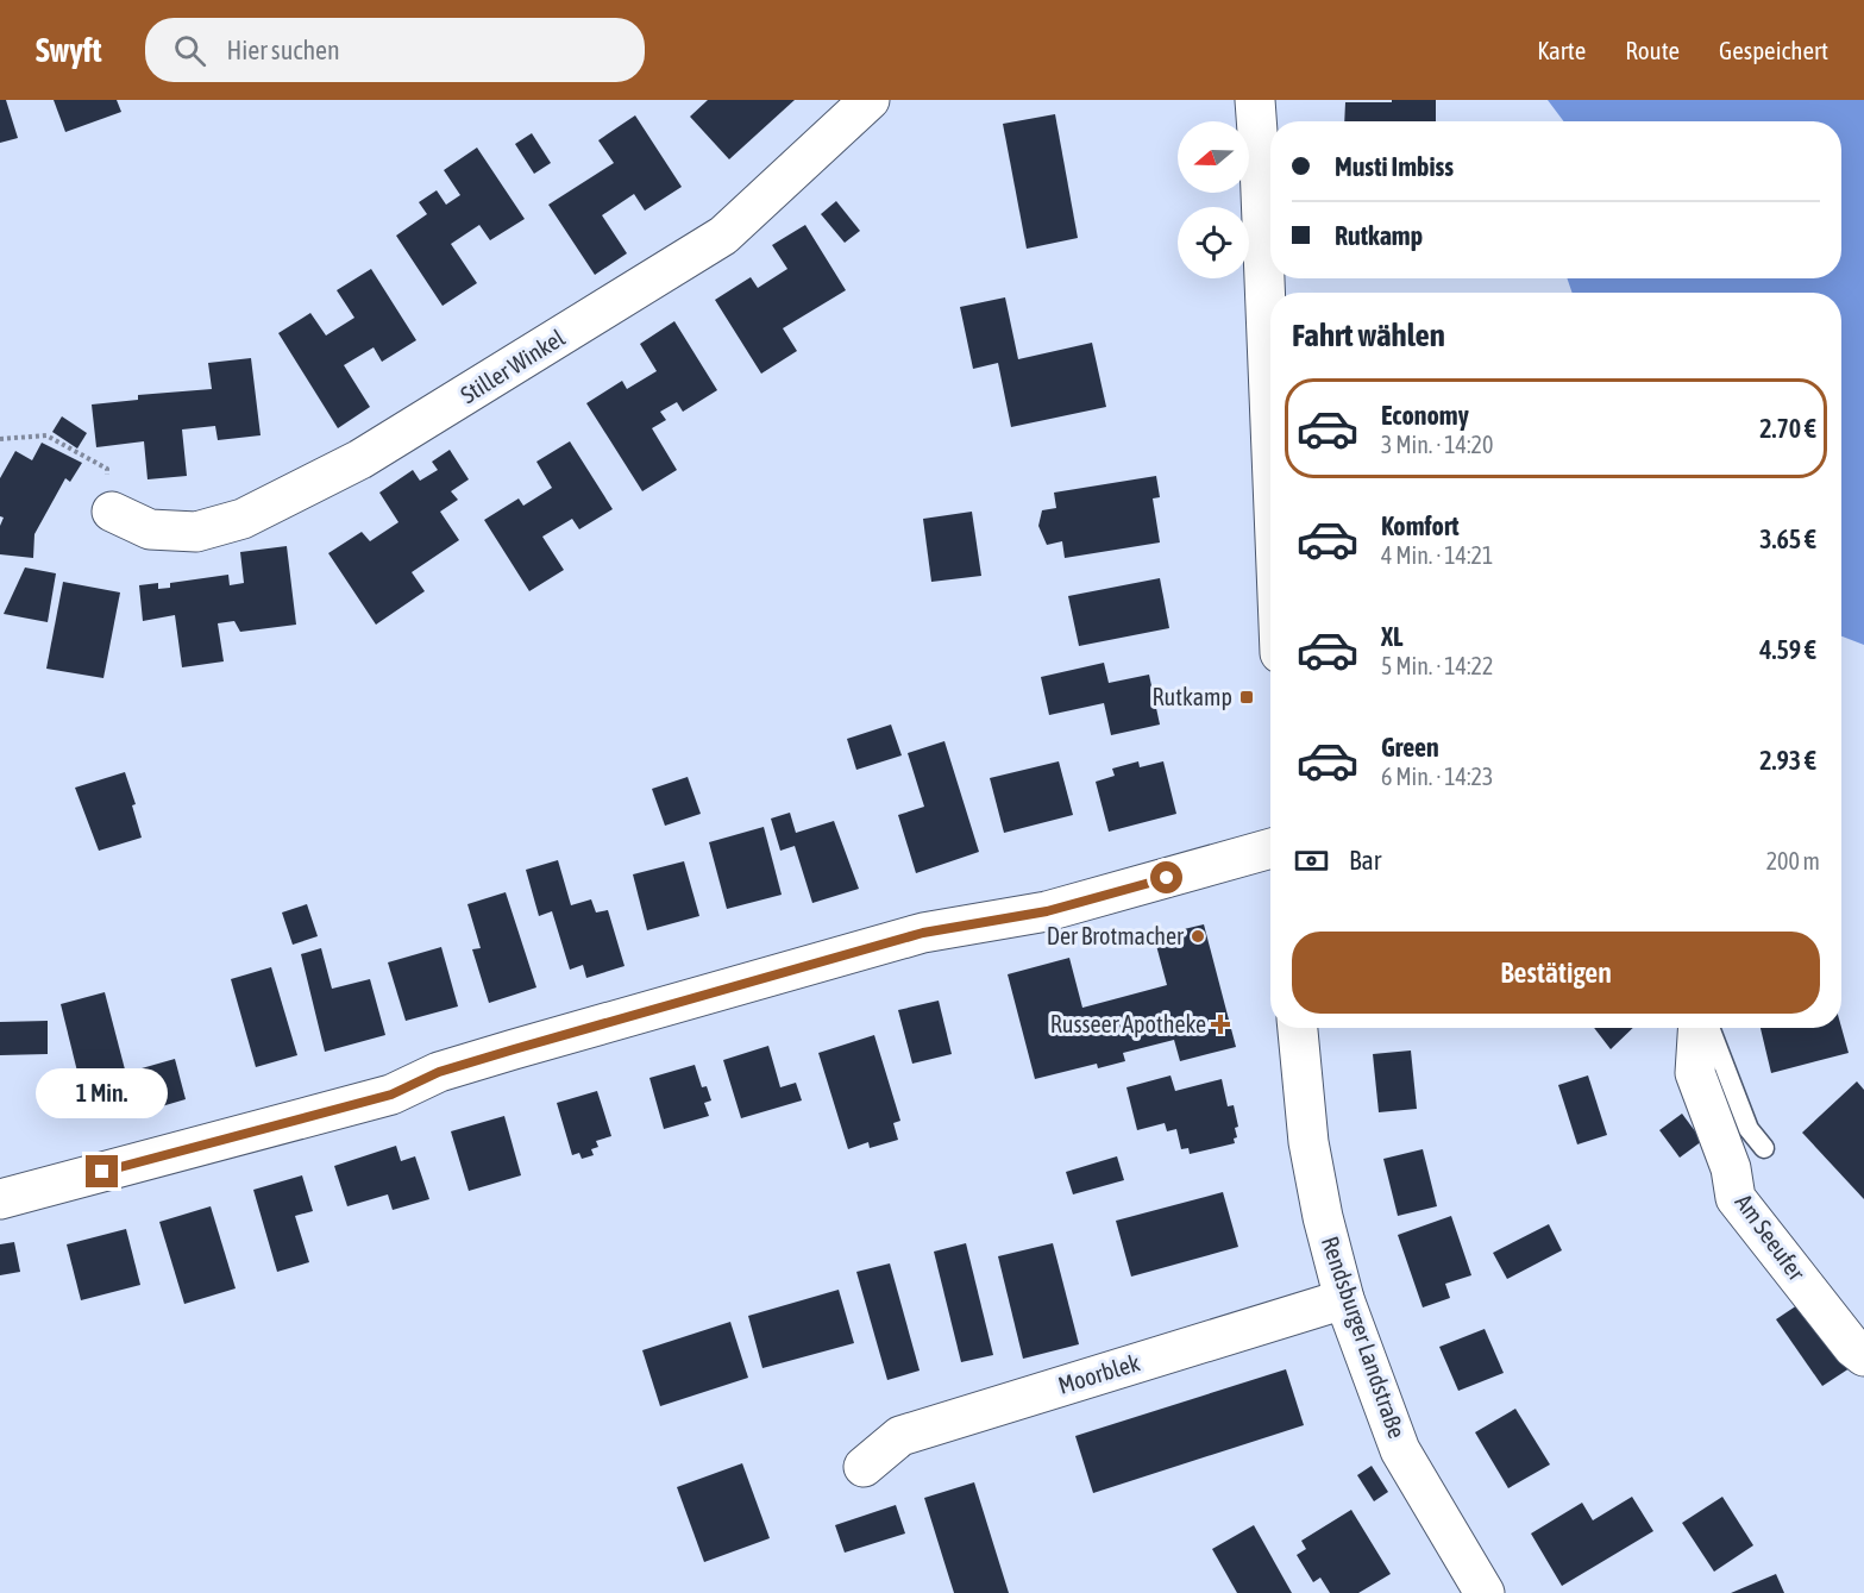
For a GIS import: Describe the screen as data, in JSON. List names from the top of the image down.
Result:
{
  "streets": {
    "street": [
      "Stiller Winkel",
      "Am Seeufer",
      "Rendsburger Landstraße",
      "Moorblek"
    ]
  },
  "crossings": [
    ["Rendsburger Landstraße", "Moorblek"]
  ],
  "places": {
    "transit": ["Rutkamp"],
    "other": ["Der Brotmacher"],
    "health": ["Russeer Apotheke"]
  },
  "north": "left",
  "page": {
    "header": "Swyft",
    "search": "Hier suchen",
    "nav": ["Karte", "Route", "Gespeichert"],
    "banner": ["Musti Imbiss", "Rutkamp"],
    "heading": "Fahrt wählen",
    "list": [
      {
        "name": "Economy",
        "note": "3 Min. · 14:20",
        "value": "2.70 €"
      },
      {
        "name": "Komfort",
        "note": "4 Min. · 14:21",
        "value": "3.65 €"
      },
      {
        "name": "XL",
        "note": "5 Min. · 14:22",
        "value": "4.59 €"
      },
      {
        "name": "Green",
        "note": "6 Min. · 14:23",
        "value": "2.93 €"
      }
    ],
    "pay": ["Bar", "200 m"],
    "buttons": "Bestätigen",
    "bubble": "1 Min."
  }
}
